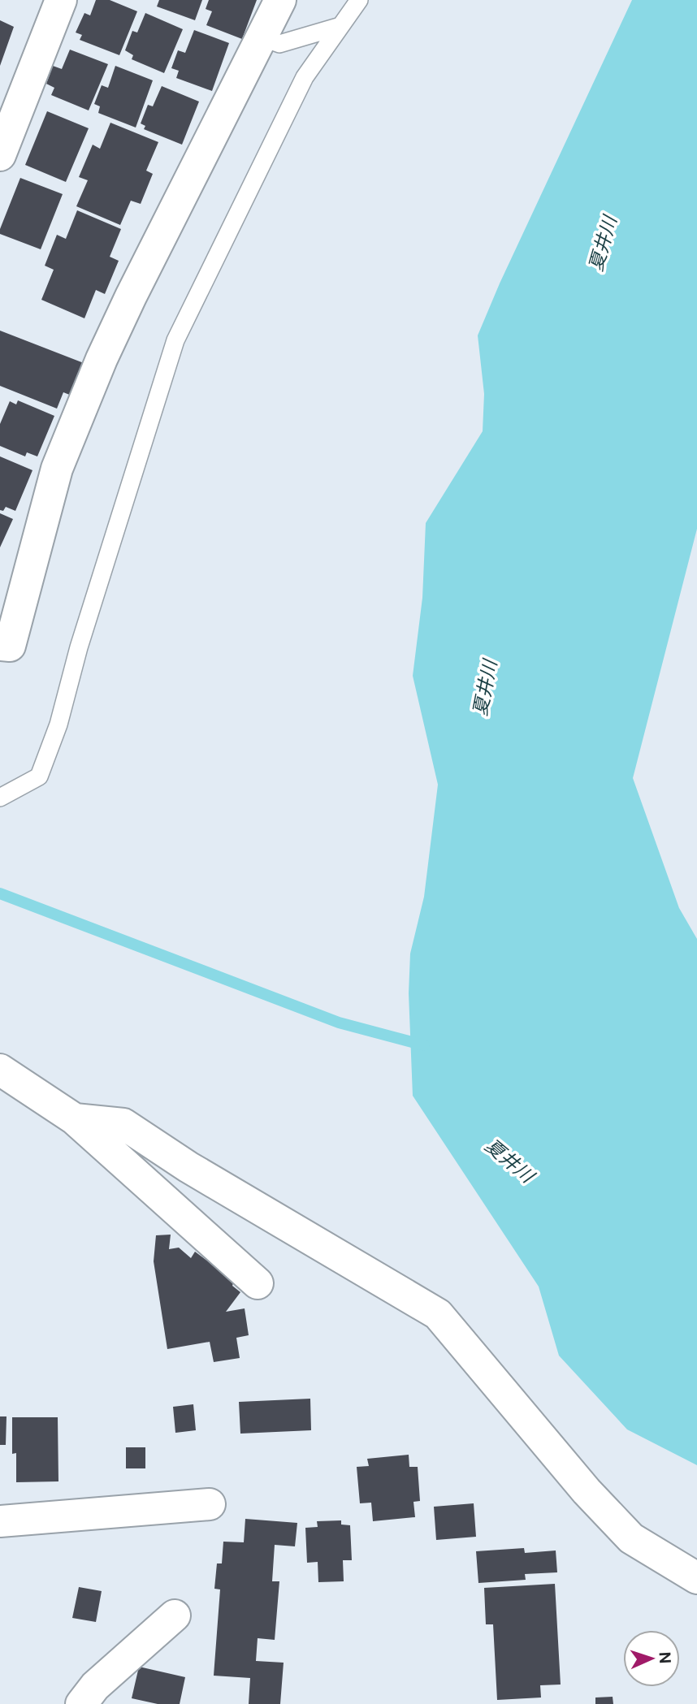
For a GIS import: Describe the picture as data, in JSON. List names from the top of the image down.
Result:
{
  "water": ["夏井川"],
  "north": "right"
}
